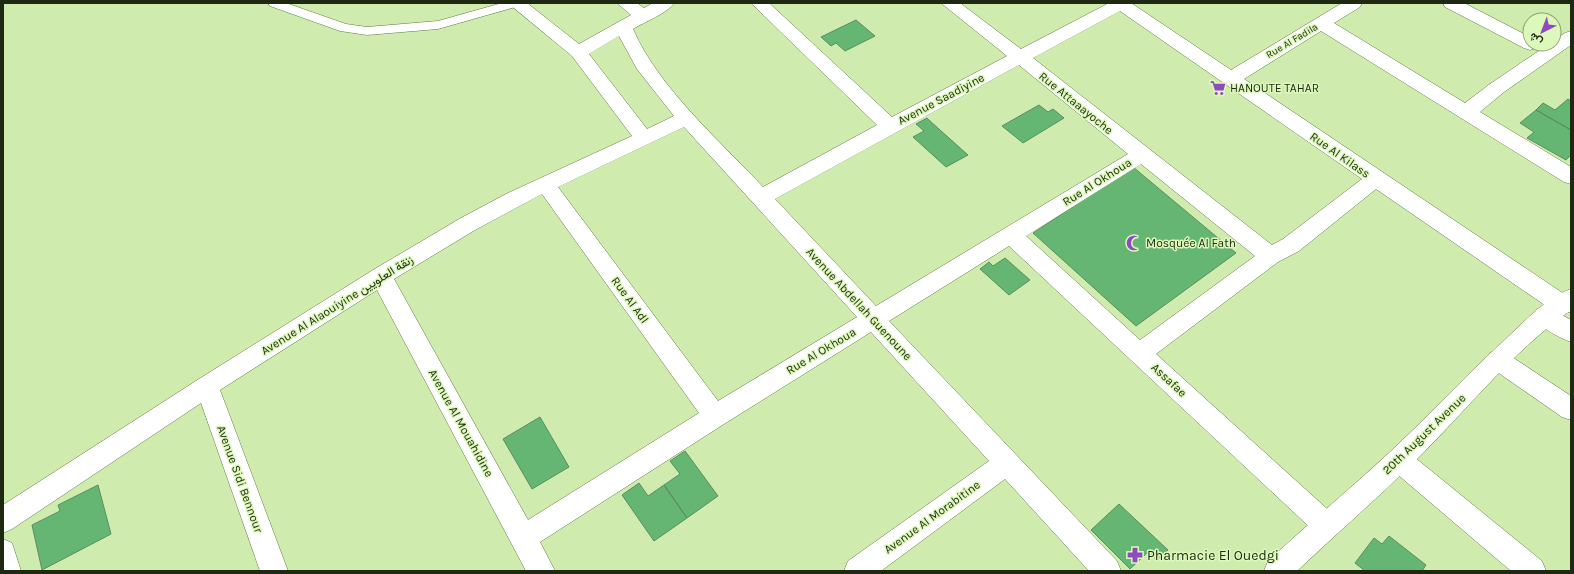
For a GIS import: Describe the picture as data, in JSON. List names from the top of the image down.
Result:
{
  "streets": {
    "street": [
      "Rue Al Fadila",
      "Avenue Saadiyine",
      "Rue Attaaayoche",
      "Rue Al Kilass",
      "Rue Al Okhoua",
      "Rue Al Adl",
      "Avenue Abdellah Guenoune",
      "Avenue Al Alaouiyine زنقة العلويين",
      "Assafae",
      "Avenue Al Mouahidine",
      "20th August Avenue",
      "Avenue Sidi Bennour",
      "Avenue Al Morabitine"
    ]
  },
  "crossings": [
    ["Rue Al Fadila", "Rue Al Kilass"],
    ["Avenue Saadiyine", "Rue Attaaayoche"],
    ["Avenue Saadiyine", "Rue Al Kilass"],
    ["Avenue Saadiyine", "Avenue Abdellah Guenoune"],
    ["Rue Attaaayoche", "Rue Al Okhoua"],
    ["Rue Al Kilass", "20th August Avenue"],
    ["Rue Al Okhoua", "Rue Al Adl"],
    ["Rue Al Okhoua", "Avenue Abdellah Guenoune"],
    ["Rue Al Okhoua", "Assafae"],
    ["Rue Al Okhoua", "Avenue Al Mouahidine"],
    ["Rue Al Adl", "Avenue Al Alaouiyine زنقة العلويين"],
    ["Avenue Abdellah Guenoune", "Avenue Al Alaouiyine زنقة العلويين"],
    ["Avenue Abdellah Guenoune", "Avenue Al Morabitine"],
    ["Avenue Al Alaouiyine زنقة العلويين", "Avenue Al Mouahidine"],
    ["Avenue Al Alaouiyine زنقة العلويين", "Avenue Sidi Bennour"],
    ["Assafae", "20th August Avenue"]
  ],
  "places": {
    "supermarket": ["HANOUTE TAHAR"],
    "mosque": ["Mosquée Al Fath"],
    "pharmacy": ["Pharmacie El Ouedgi"]
  },
  "north": "bottom left"
}
